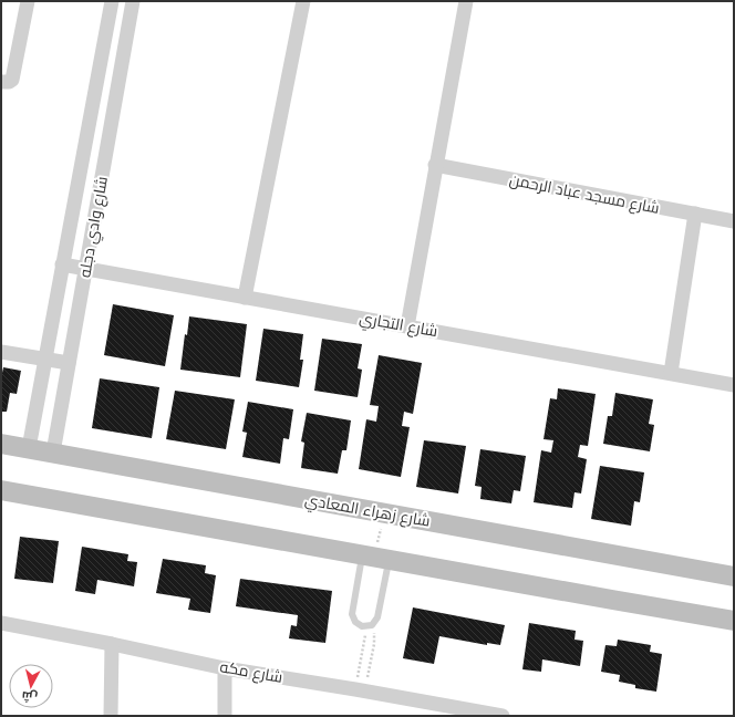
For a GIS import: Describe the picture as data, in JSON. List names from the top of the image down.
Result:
{
  "streets": {
    "main road": ["شارع زهراء المعادي"],
    "street": [
      "شارع مسجد عباد الرحمن",
      "شارع وادي دجله",
      "شارع التجاري",
      "شارع مكه"
    ]
  },
  "crossings": [
    ["شارع وادي دجله", "شارع التجاري"],
    ["شارع وادي دجله", "شارع زهراء المعادي"]
  ],
  "north": "bottom"
}
